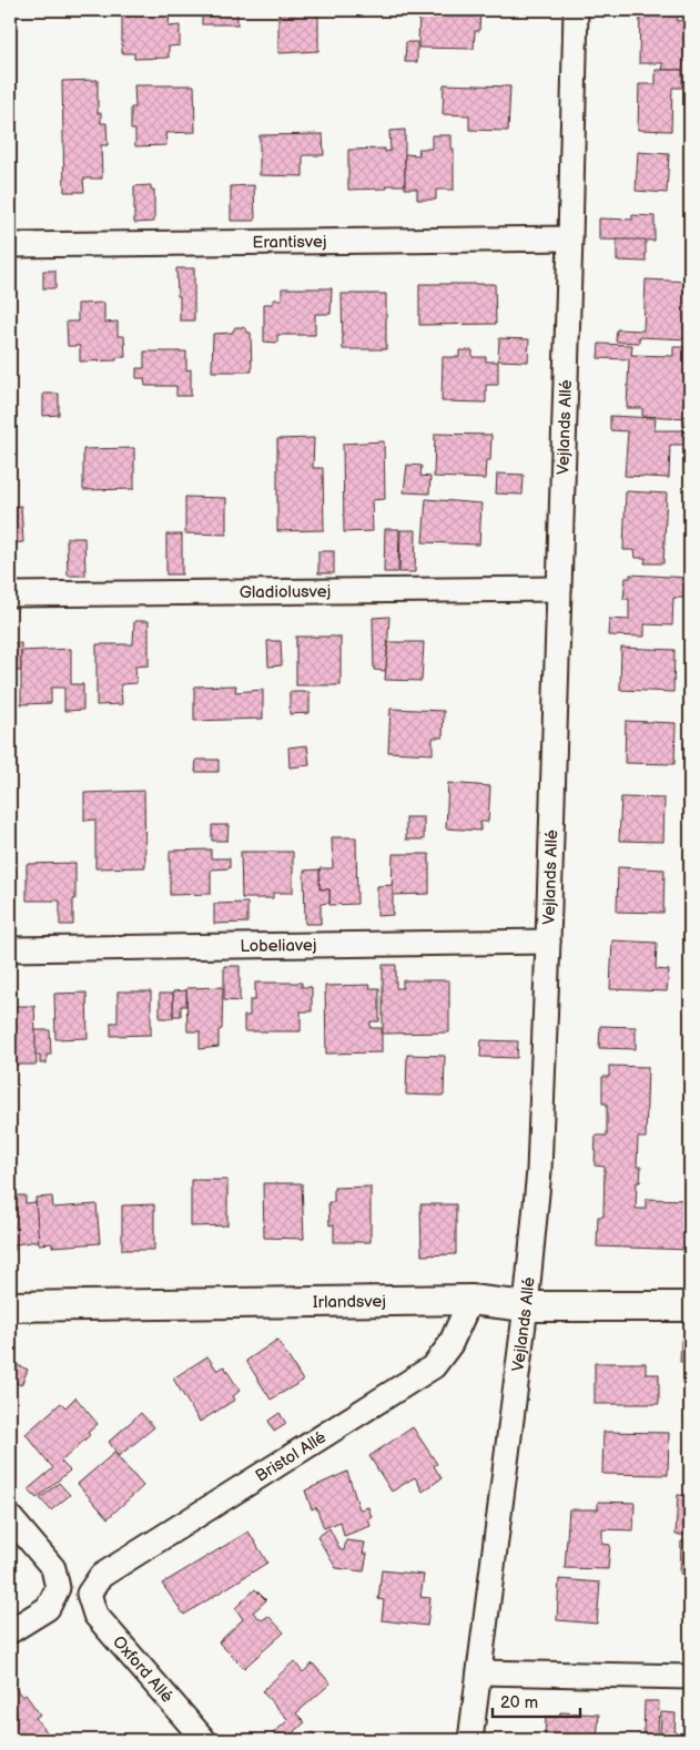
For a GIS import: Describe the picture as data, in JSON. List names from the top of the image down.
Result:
{
  "streets": {
    "street": [
      "Erantisvej",
      "Vejlands Allé",
      "Gladiolusvej",
      "Lobeliavej",
      "Irlandsvej",
      "Bristol Allé",
      "Oxford Allé"
    ]
  },
  "crossings": [
    ["Erantisvej", "Vejlands Allé"],
    ["Vejlands Allé", "Gladiolusvej"],
    ["Vejlands Allé", "Lobeliavej"],
    ["Vejlands Allé", "Irlandsvej"],
    ["Irlandsvej", "Bristol Allé"],
    ["Bristol Allé", "Oxford Allé"]
  ],
  "scale_bar": "20 m"
}
